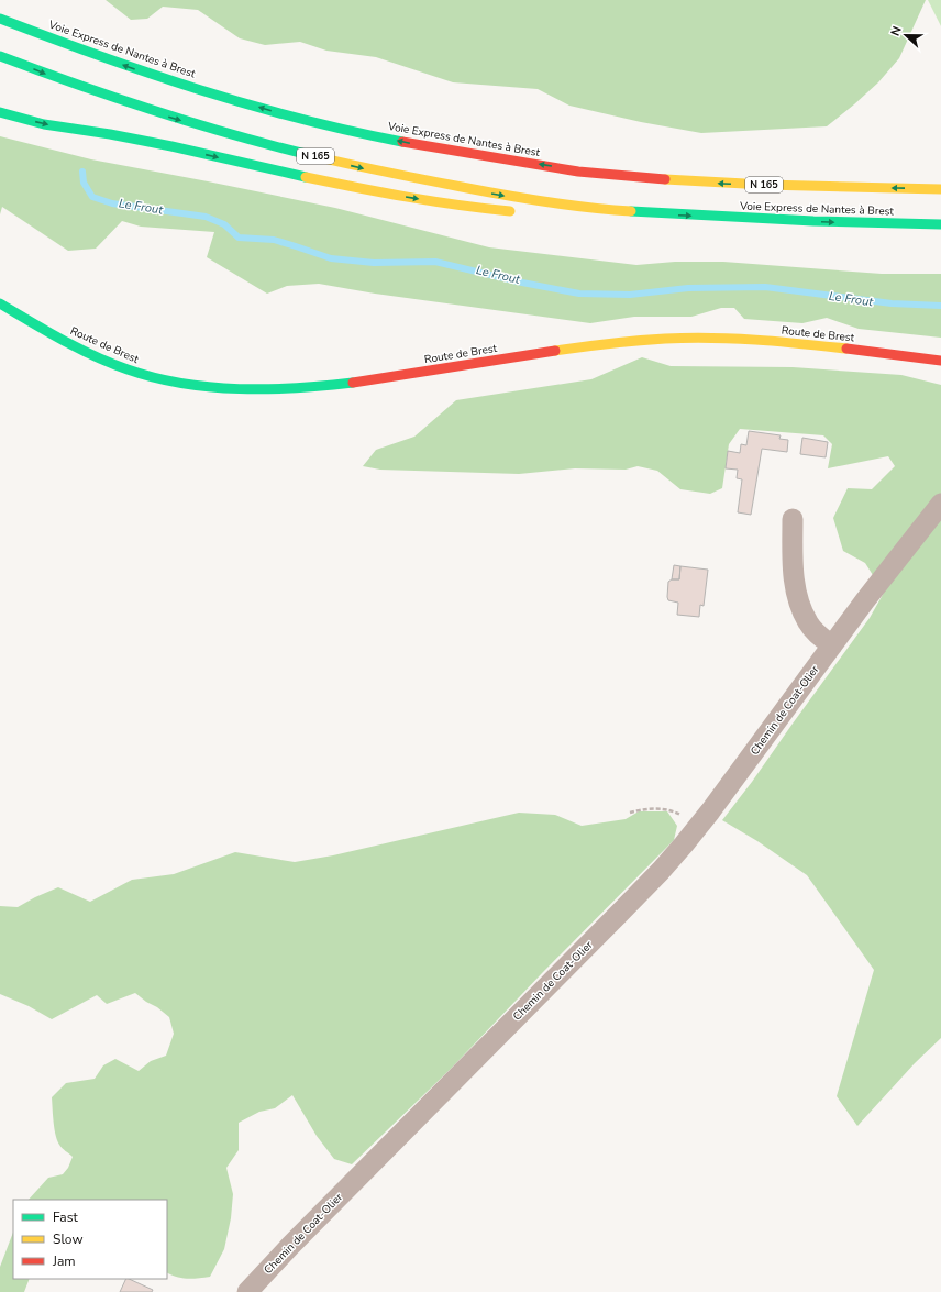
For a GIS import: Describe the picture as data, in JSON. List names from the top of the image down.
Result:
{
  "streets": {
    "main road": ["Voie Express de Nantes à Brest", "N 165", "Route de Brest"],
    "street": ["Chemin de Coat-Olier"]
  },
  "water": ["Le Frout"],
  "legend": ["Fast", "Slow", "Jam"],
  "north": "left"
}
